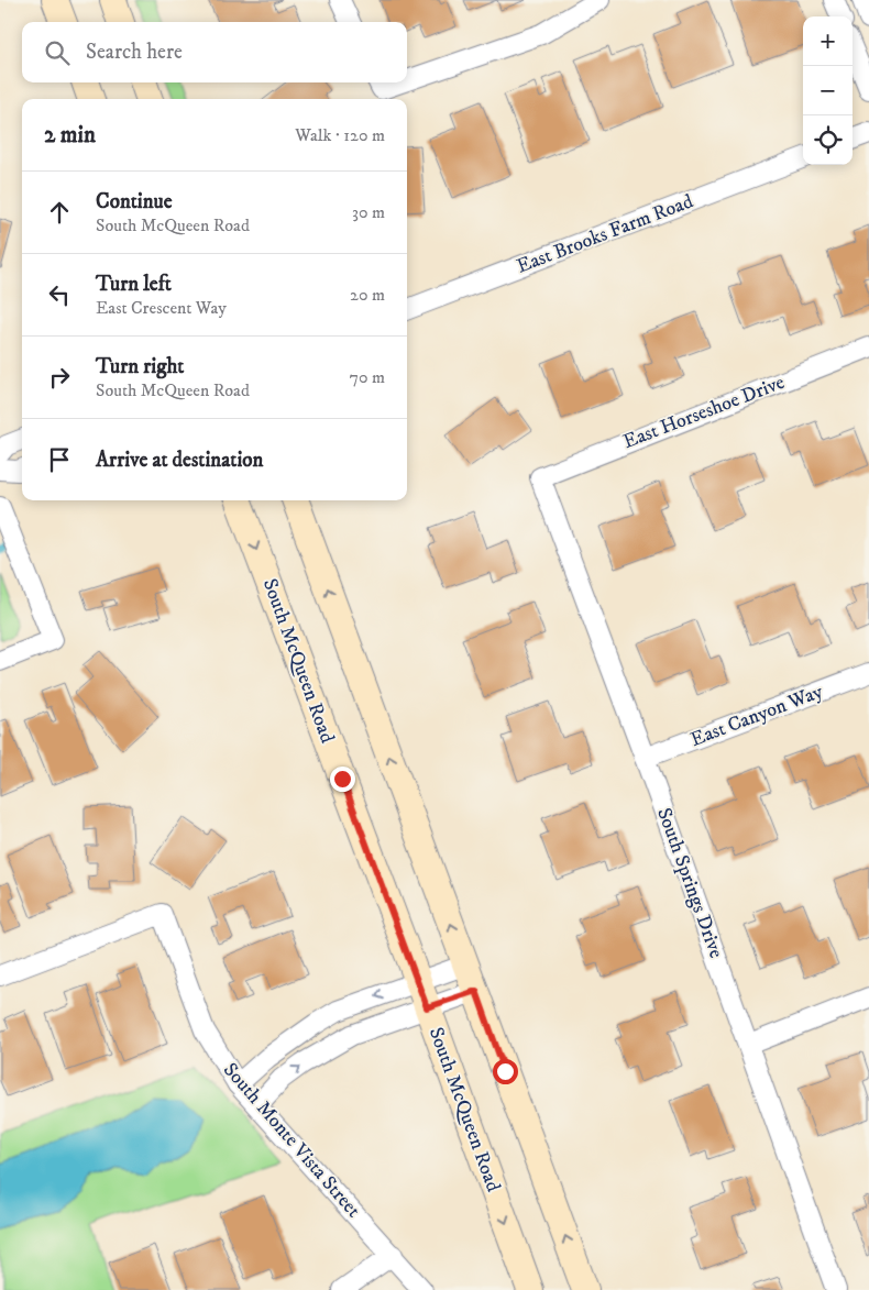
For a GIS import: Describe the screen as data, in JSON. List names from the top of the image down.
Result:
{
  "streets": {
    "main road": ["South McQueen Road"],
    "street": [
      "East Brooks Farm Road",
      "East Horseshoe Drive",
      "East Canyon Way",
      "South Springs Drive",
      "South Monte Vista Street"
    ]
  },
  "crossings": [
    ["East Horseshoe Drive", "South Springs Drive"],
    ["East Canyon Way", "South Springs Drive"]
  ],
  "page": {
    "map_buttons": ["+", "−"],
    "search": "Search here",
    "heading": ["2 min", "Walk · 120 m"],
    "list": [
      ["Continue", "South McQueen Road", "30 m"],
      ["Turn left", "East Crescent Way", "20 m"],
      ["Turn right", "South McQueen Road", "70 m"],
      "Arrive at destination"
    ]
  }
}
